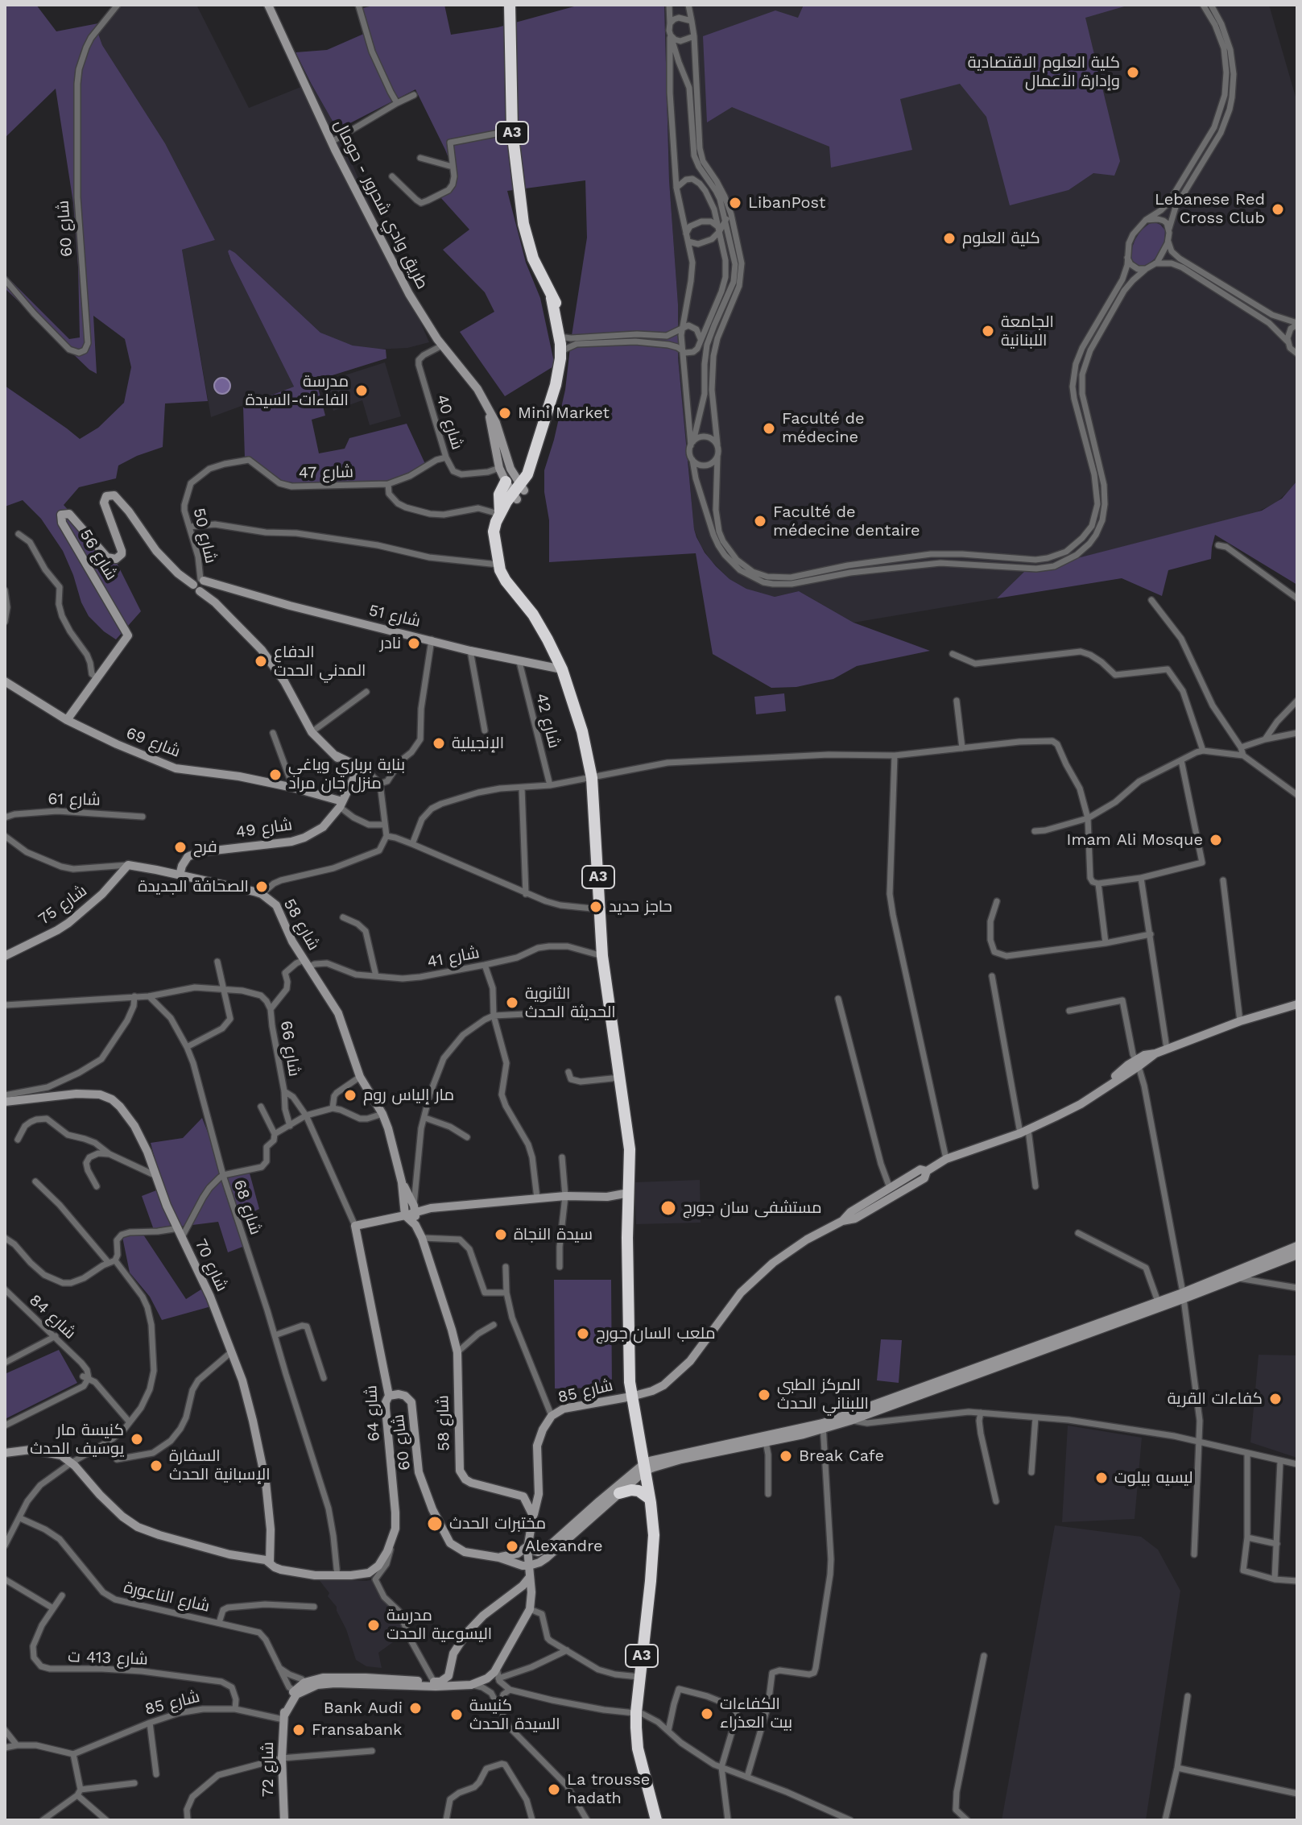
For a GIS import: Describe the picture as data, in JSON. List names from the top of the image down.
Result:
{
  "streets": {
    "highway": ["A3"],
    "street": [
      "طريق وادي شحرور - حومال",
      "شارع 60",
      "شارع 40",
      "شارع 47",
      "شارع 50",
      "شارع 56",
      "شارع 51",
      "شارع 42",
      "شارع 69",
      "شارع 61",
      "شارع 49",
      "شارع 75",
      "شارع 58",
      "شارع 41",
      "شارع 66",
      "شارع 68",
      "شارع 70",
      "شارع 84",
      "شارع 85",
      "شارع 64",
      "شارع الناعورة",
      "شارع 413 ت",
      "شارع 72"
    ]
  },
  "crossings": [
    ["A3", "طريق وادي شحرور - حومال"],
    ["A3", "شارع 51"],
    ["A3", "شارع 41"],
    ["A3", "شارع 85"],
    ["طريق وادي شحرور - حومال", "شارع 40"],
    ["شارع 60", "شارع 85"],
    ["شارع 60", "شارع 64"],
    ["شارع 40", "شارع 47"],
    ["شارع 47", "شارع 50"],
    ["شارع 50", "شارع 56"],
    ["شارع 50", "شارع 51"],
    ["شارع 56", "شارع 51"],
    ["شارع 56", "شارع 69"],
    ["شارع 51", "شارع 42"],
    ["شارع 69", "شارع 49"],
    ["شارع 49", "شارع 58"],
    ["شارع 75", "شارع 58"],
    ["شارع 58", "شارع 41"],
    ["شارع 66", "شارع 64"],
    ["شارع 68", "شارع 64"],
    ["شارع 70", "شارع 64"],
    ["شارع 85", "شارع 413 ت"],
    ["شارع 85", "شارع 72"],
    ["شارع الناعورة", "شارع 72"]
  ],
  "places": [
    "كلية العلوم الاقتصادية وإدارة الأعمال",
    "LibanPost",
    "Lebanese Red Cross Club",
    "كلية العلوم",
    "الجامعة اللبنانية",
    "مدرسة الفاءات-السيدة",
    "Mini Market",
    "Faculté de médecine",
    "Faculté de médecine dentaire",
    "نادر",
    "الدفاع المدني الحدت",
    "الإنجيلية",
    "بناية برباري وياغي منزل جان مراد",
    "Imam Ali Mosque",
    "فرح",
    "الصحافة الجديدة",
    "حاجز حديد",
    "الثانوية الحديثة الحدث",
    "مار إلياس روم",
    "مستشفى سان جورج",
    "سيدة النجاة",
    "ملعب السان جورج",
    "المركز الطبي اللبناني الحدث",
    "كفاءات القرية",
    "كنيسة مار يوسيف الحدث",
    "Break Cafe",
    "السفارة الإسبانية الحدث",
    "ليسيه بيلوت",
    "مختبرات الحدث",
    "Alexandre",
    "مدرسة اليسوعية الحدت",
    "Bank Audi",
    "الكفاءات بيت العذراء",
    "كنيسة السيدة الحدث",
    "Fransabank",
    "La trousse hadath"
  ]
}
